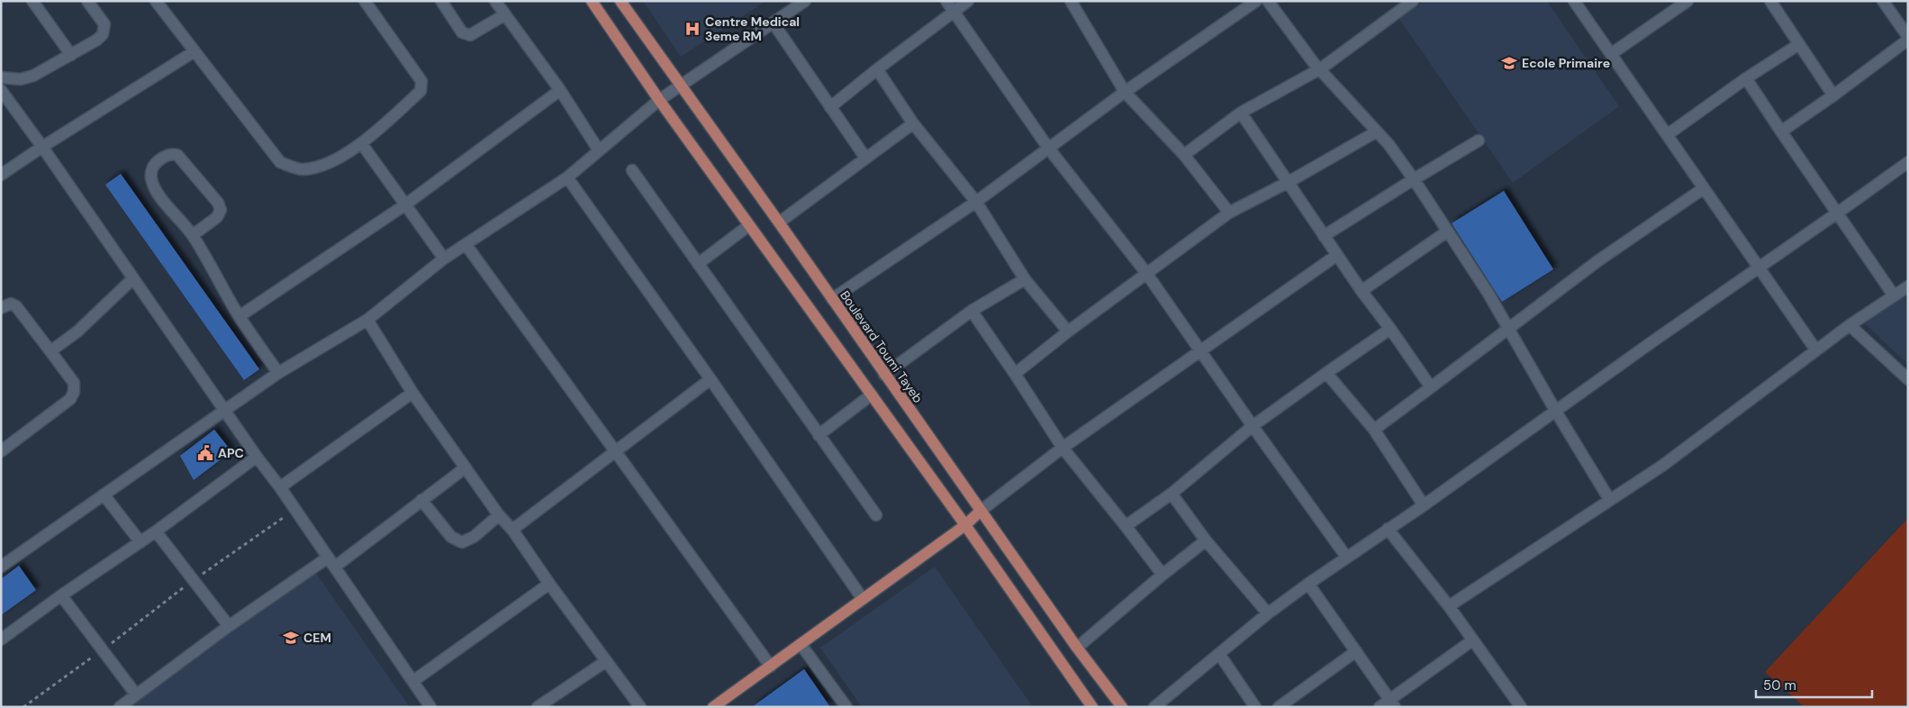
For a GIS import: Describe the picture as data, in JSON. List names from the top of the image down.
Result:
{
  "streets": {
    "main road": ["Boulevard Toumi Tayeb"]
  },
  "places": {
    "hospital": ["Centre Medical 3eme RM"],
    "school or university": ["Ecole Primaire", "CEM"],
    "public building": ["APC"]
  },
  "scale_bar": "50 m"
}
